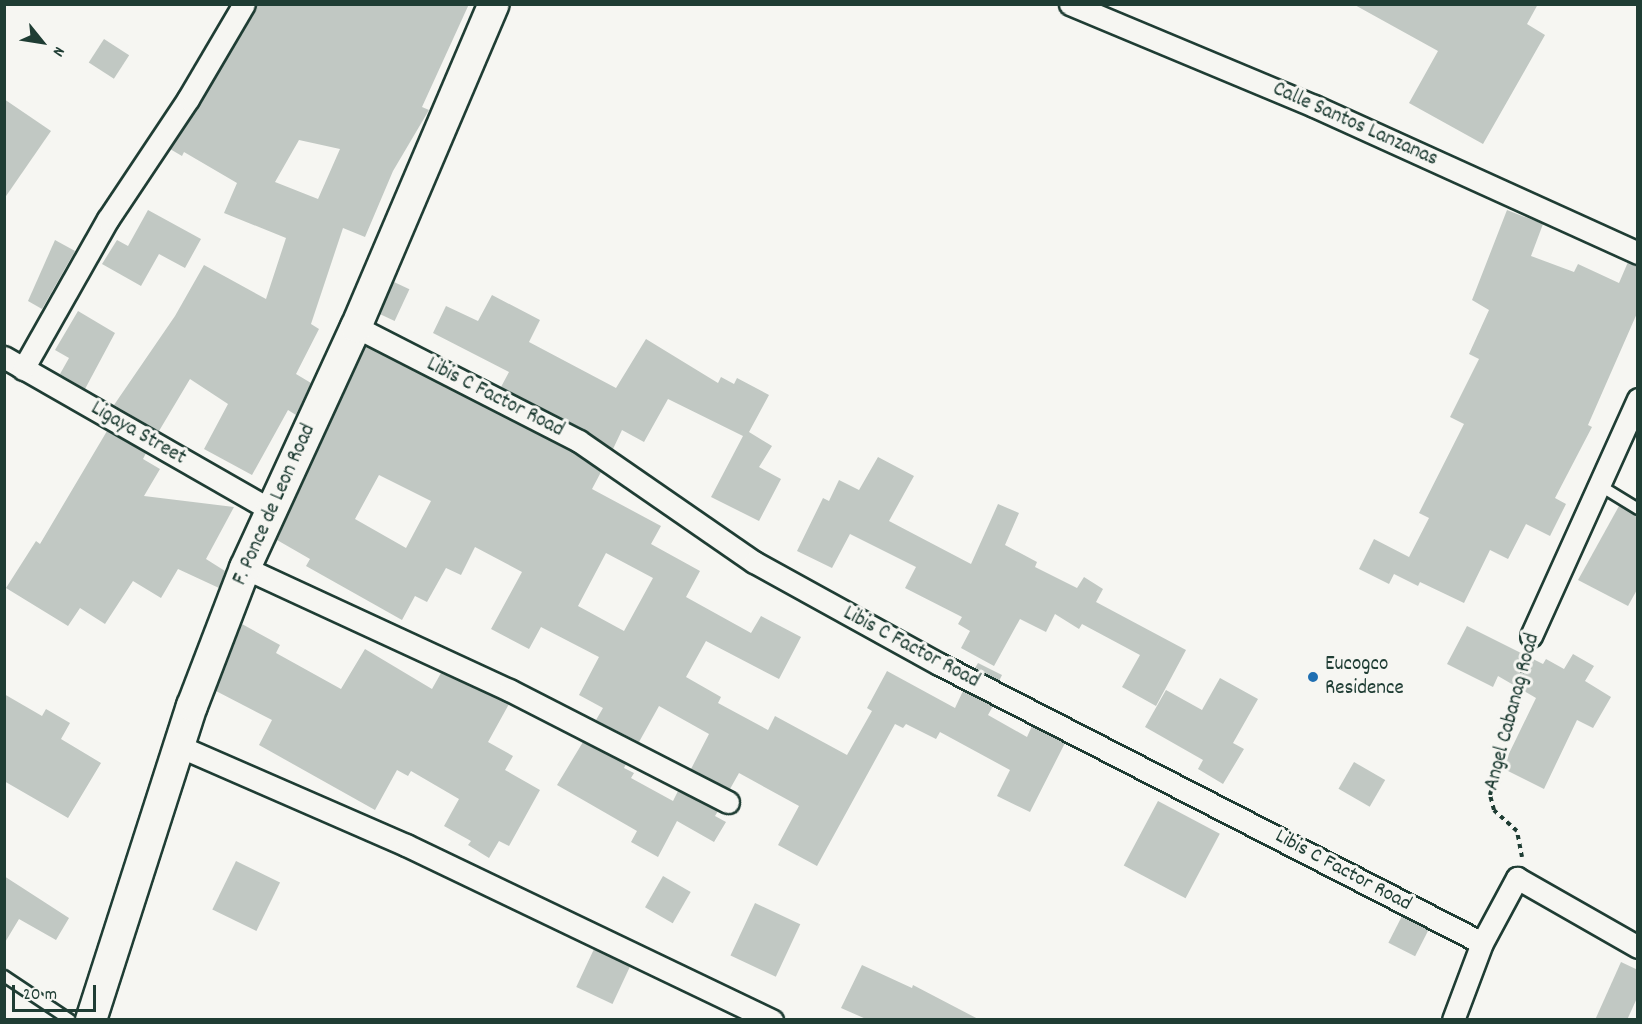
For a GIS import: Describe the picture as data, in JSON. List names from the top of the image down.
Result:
{
  "streets": {
    "street": [
      "Calle Santos Lanzanas",
      "Libis C Factor Road",
      "Ligaya Street",
      "F. Ponce de Leon Road",
      "Angel Cabanag Road"
    ]
  },
  "crossings": [
    ["Libis C Factor Road", "F. Ponce de Leon Road"],
    ["Ligaya Street", "F. Ponce de Leon Road"]
  ],
  "places": ["Eucogco Residence"],
  "scale_bar": "20 m",
  "north": "bottom right"
}
